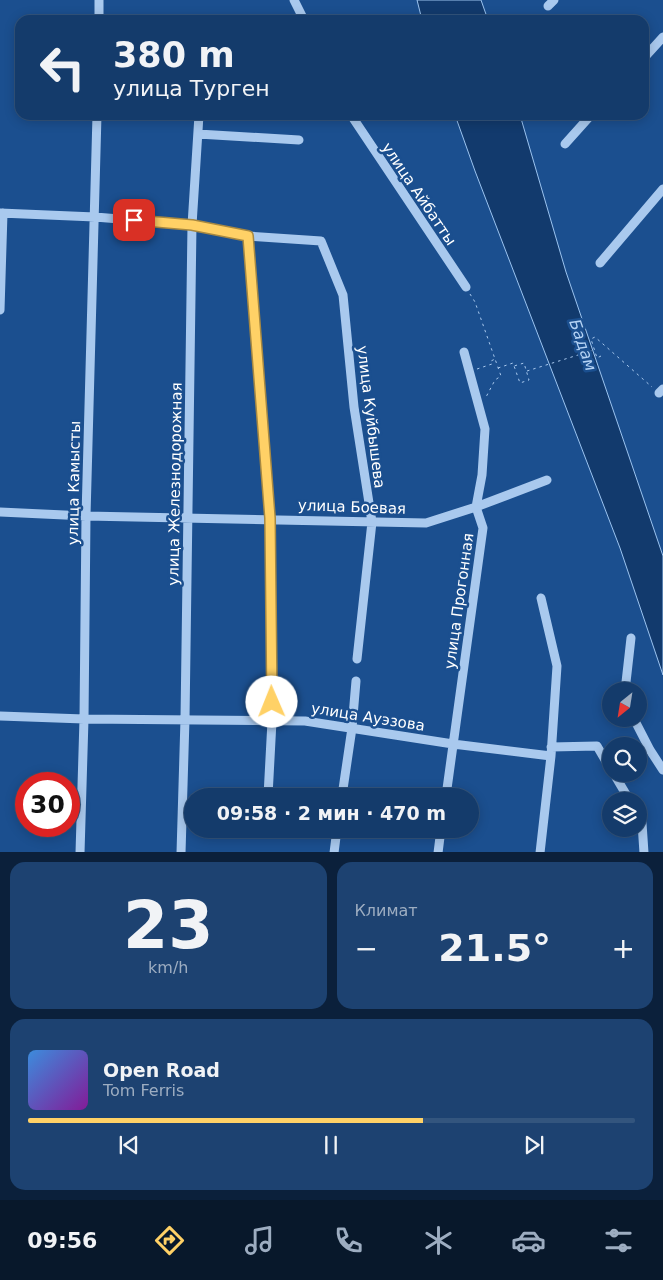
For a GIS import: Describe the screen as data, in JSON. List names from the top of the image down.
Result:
{
  "streets": {
    "street": [
      "улица Айбатты",
      "улица Куйбышева",
      "улица Камысты",
      "улица Железнодорожная",
      "улица Боевая",
      "улица Прогонная",
      "улица Ауэзова"
    ]
  },
  "crossings": [
    ["улица Куйбышева", "улица Боевая"],
    ["улица Камысты", "улица Боевая"],
    ["улица Камысты", "улица Ауэзова"],
    ["улица Железнодорожная", "улица Боевая"],
    ["улица Железнодорожная", "улица Ауэзова"],
    ["улица Боевая", "улица Прогонная"],
    ["улица Прогонная", "улица Ауэзова"]
  ],
  "water": ["Бадам"],
  "north": "bottom left",
  "page": {
    "turn": ["380 m", "улица Турген"],
    "limit": "30",
    "trip": "09:58 · 2 мин · 470 m",
    "tile": [
      ["23", "km/h"],
      "Климат"
    ],
    "heat": ["−", "21.5°", "+"],
    "song": ["Open Road", "Tom Ferris"],
    "tabs": "09:56"
  }
}
